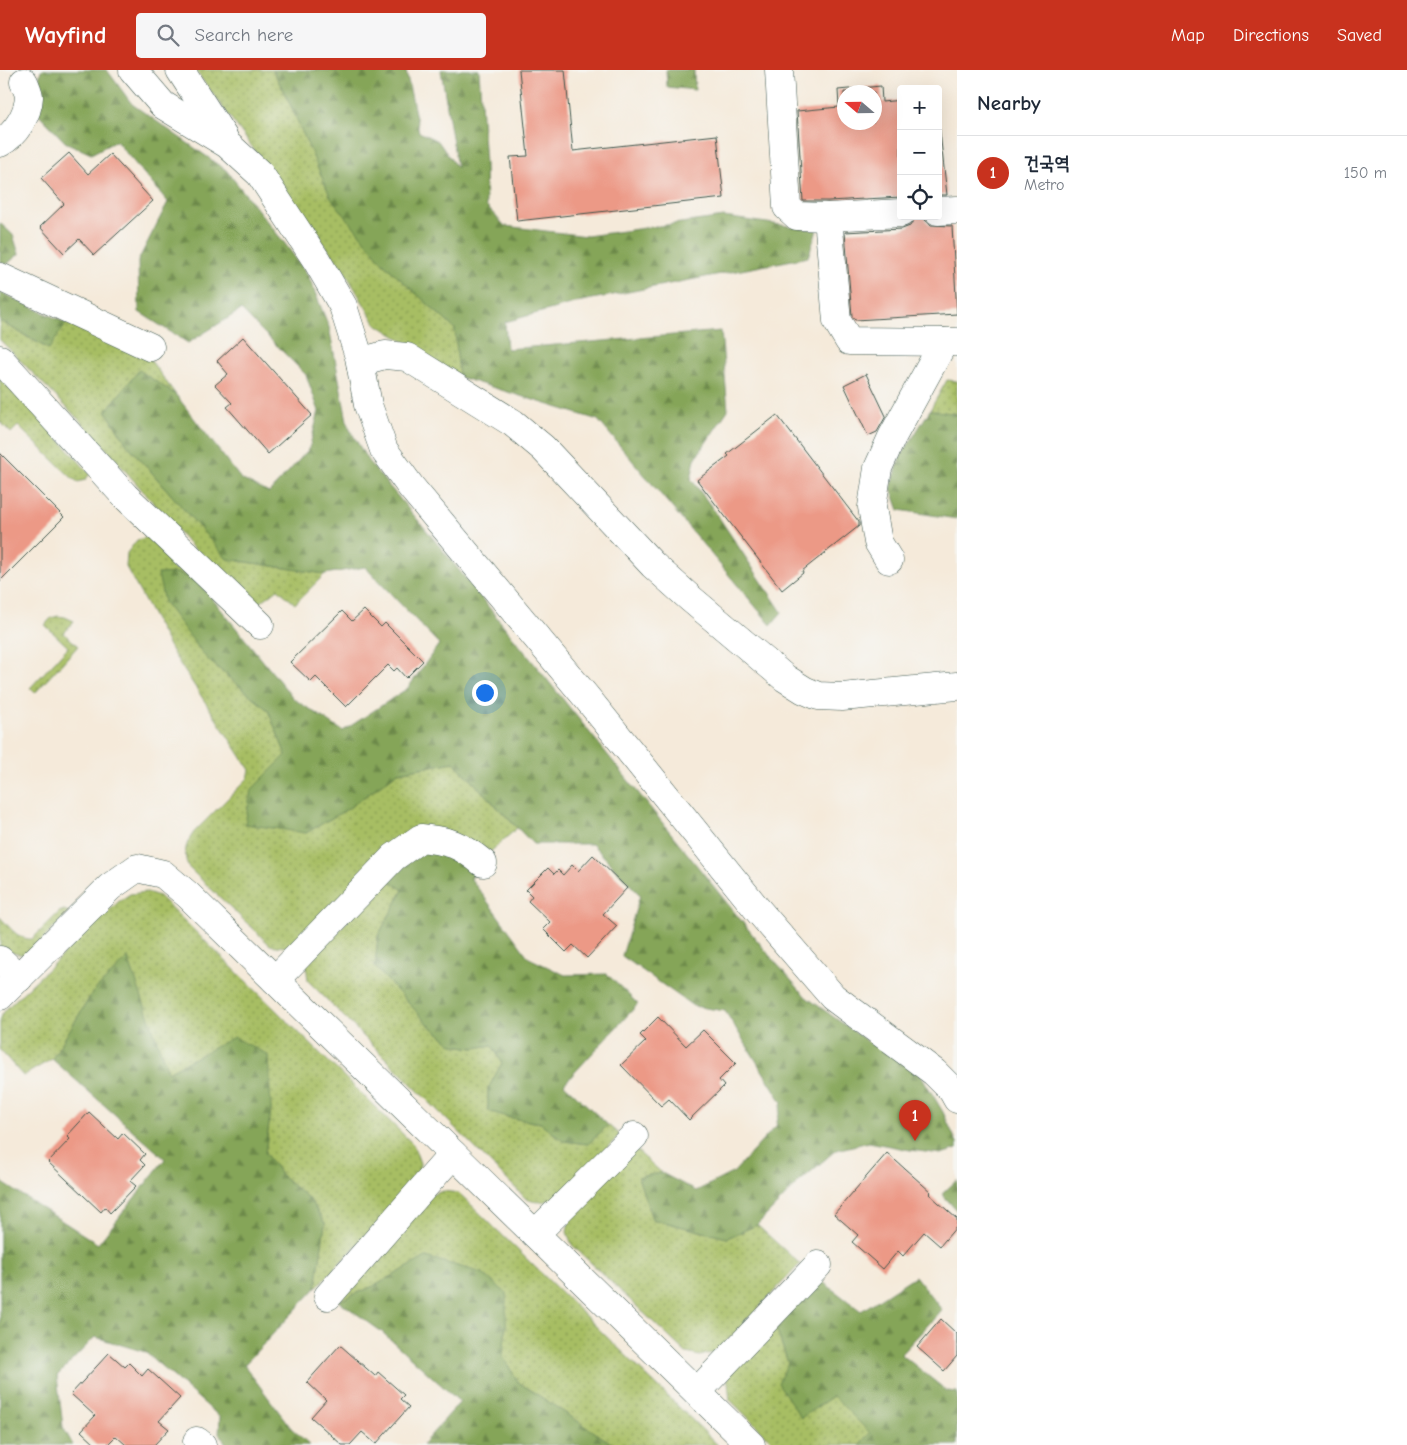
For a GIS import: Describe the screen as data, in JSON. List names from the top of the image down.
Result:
{
  "north": "left",
  "page": {
    "header": "Wayfind",
    "search": "Search here",
    "nav": ["Map", "Directions", "Saved"],
    "heading": "Nearby",
    "map_buttons": ["+", "−"],
    "list": [
      {
        "mark": "1",
        "name": "건국역",
        "note": "Metro",
        "value": "150 m"
      }
    ],
    "pins": "1"
  }
}
